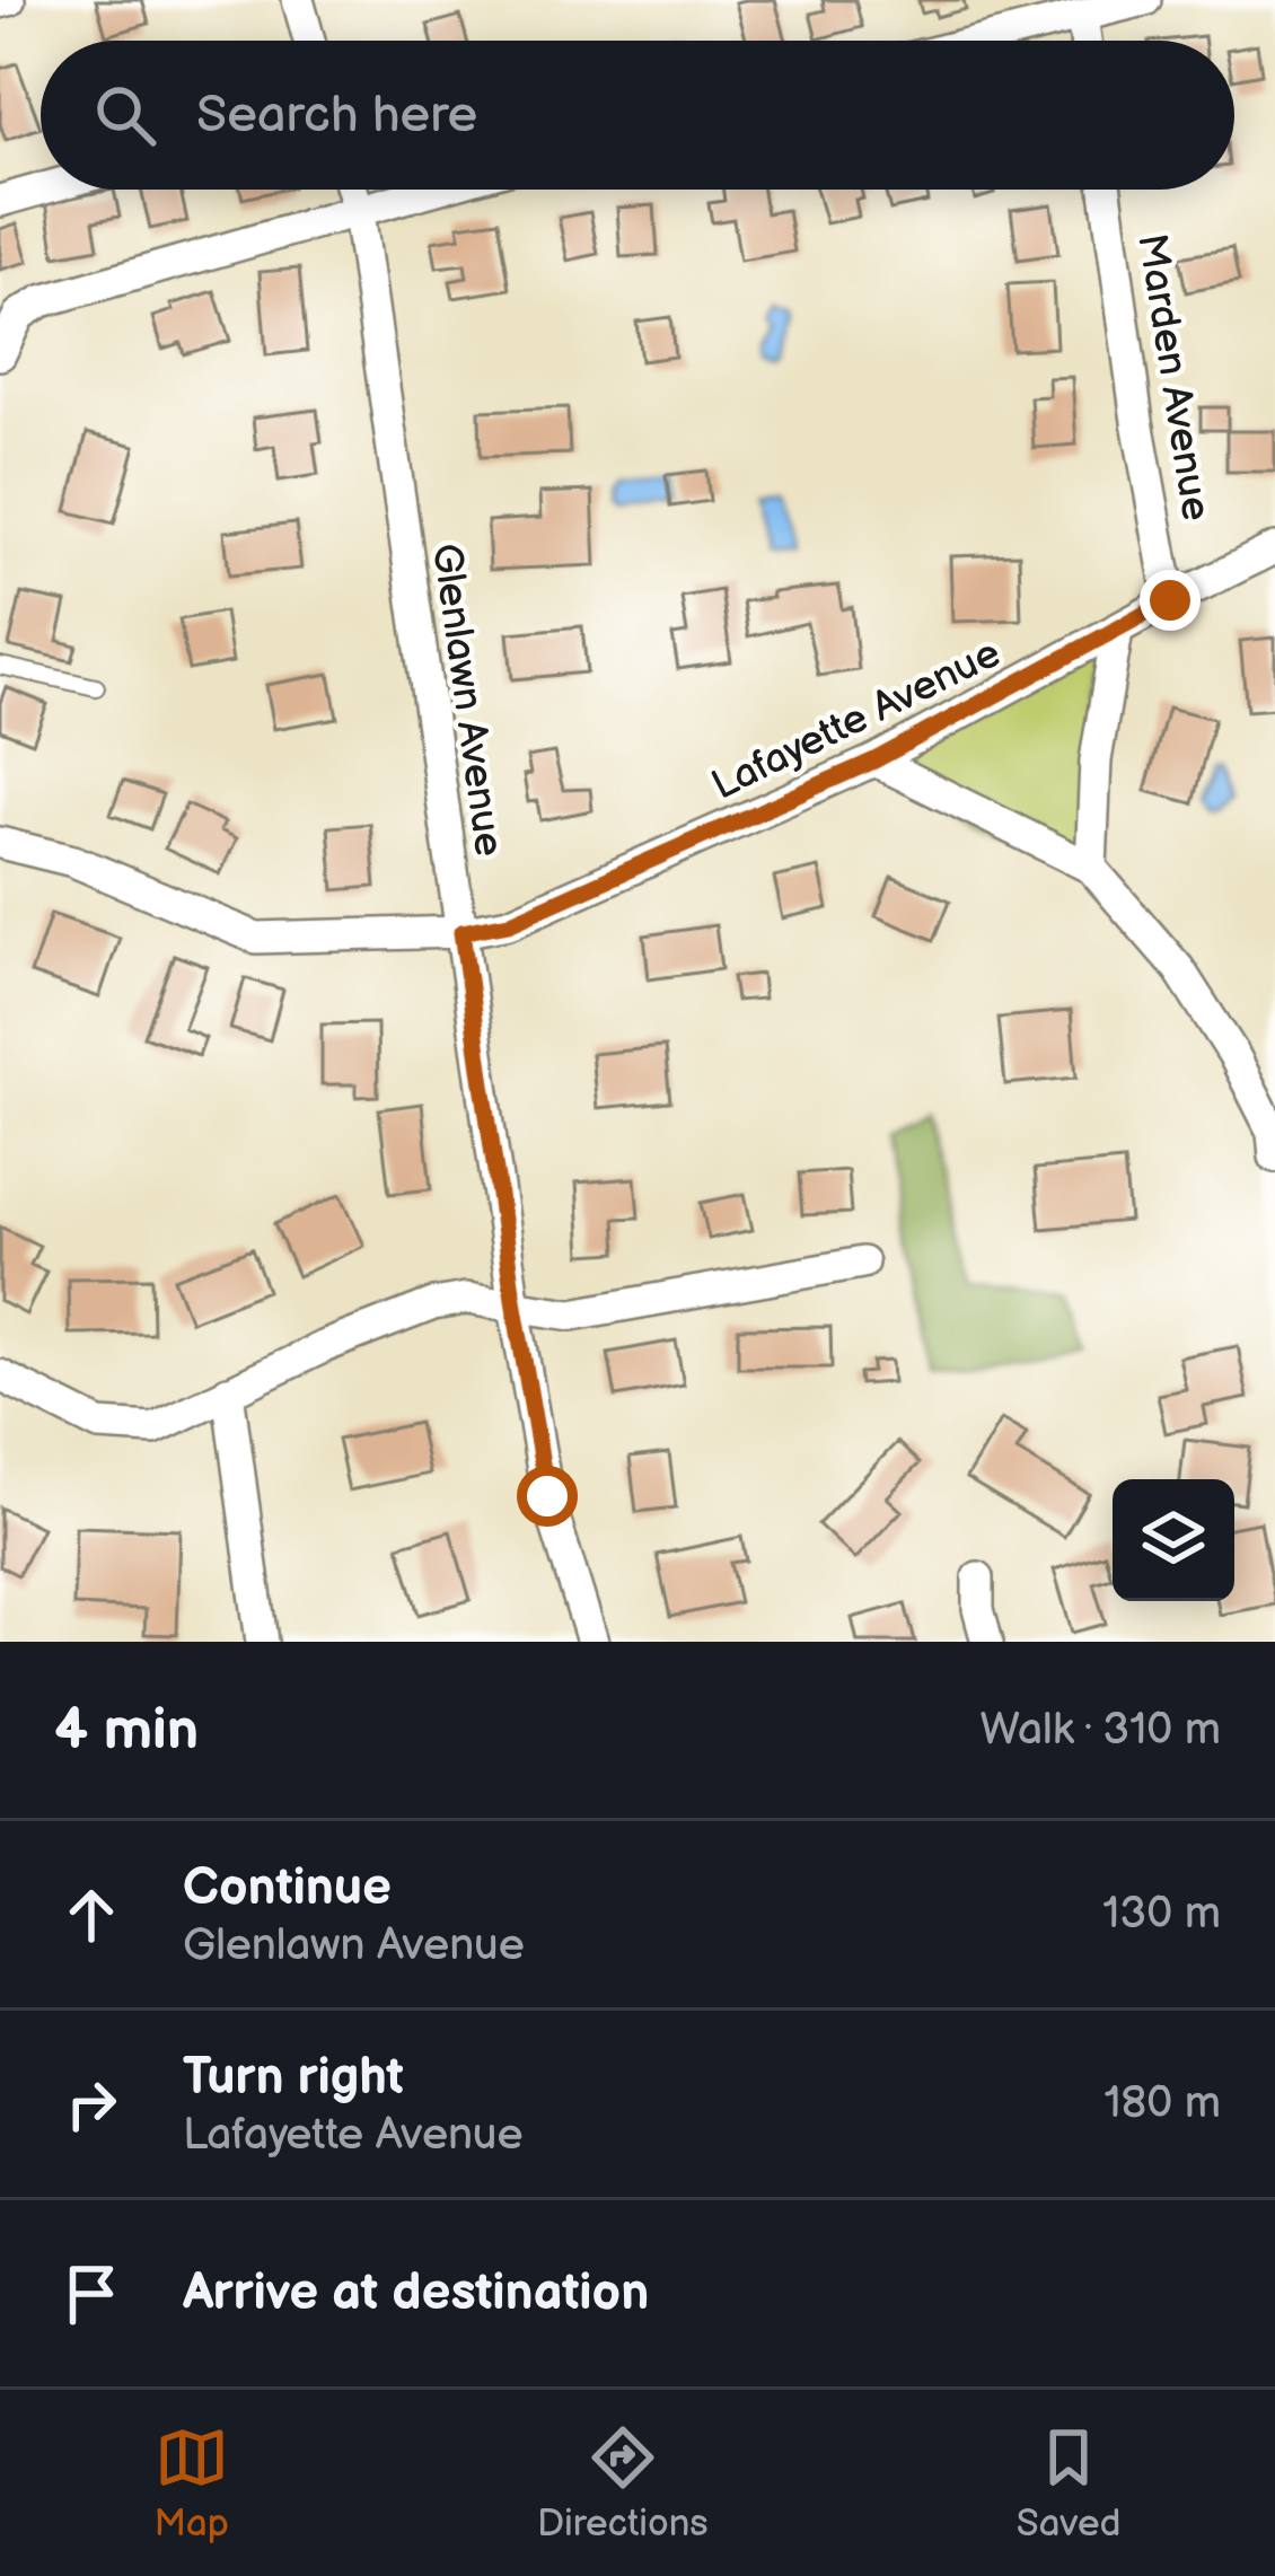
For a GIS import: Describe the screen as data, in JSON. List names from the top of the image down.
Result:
{
  "streets": {
    "street": ["Marden Avenue", "Glenlawn Avenue", "Lafayette Avenue"]
  },
  "crossings": [
    ["Marden Avenue", "Lafayette Avenue"],
    ["Glenlawn Avenue", "Lafayette Avenue"]
  ],
  "page": {
    "search": "Search here",
    "heading": ["4 min", "Walk · 310 m"],
    "list": [
      ["Continue", "Glenlawn Avenue", "130 m"],
      ["Turn right", "Lafayette Avenue", "180 m"],
      "Arrive at destination"
    ],
    "nav": ["Map", "Directions", "Saved"]
  }
}
